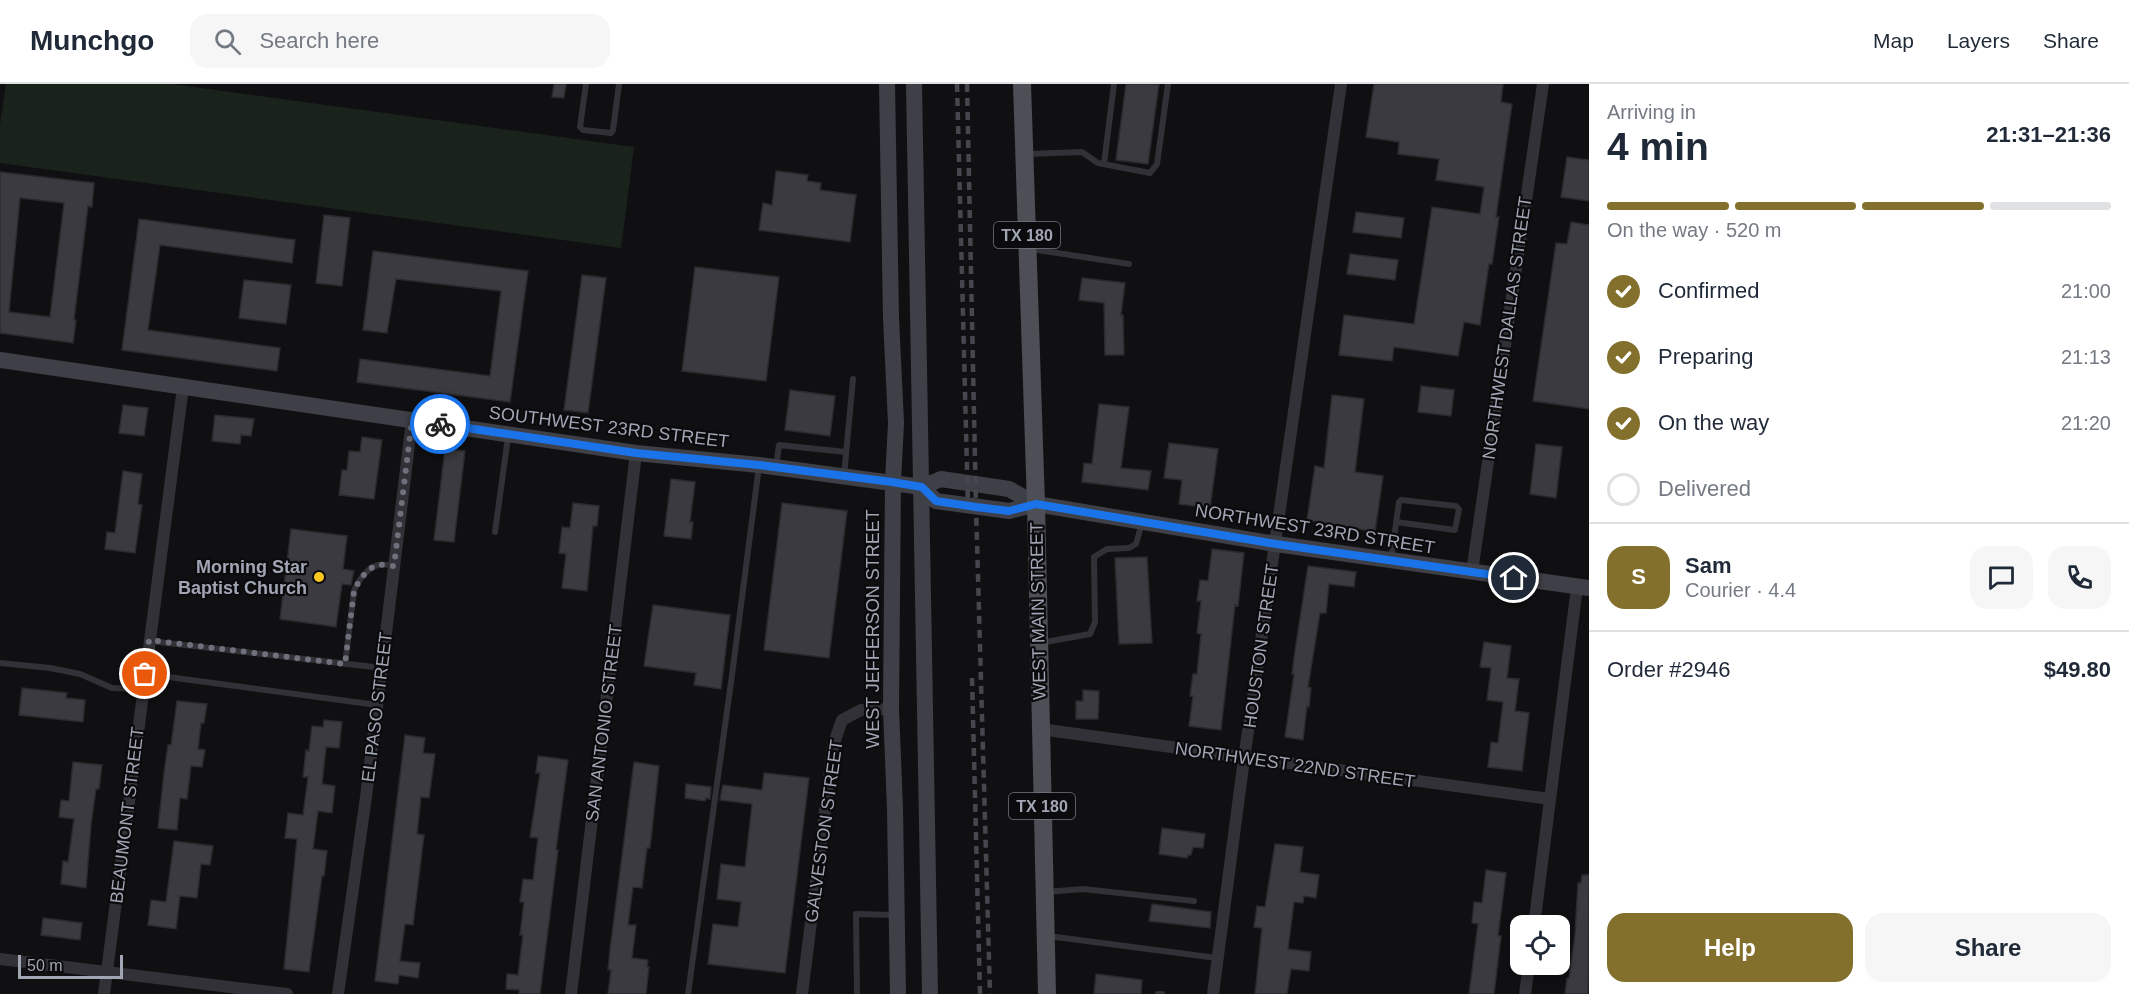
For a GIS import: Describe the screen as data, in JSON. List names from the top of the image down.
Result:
{
  "streets": {
    "main road": [
      "TX 180",
      "SOUTHWEST 23RD STREET",
      "NORTHWEST 23RD STREET",
      "WEST MAIN STREET",
      "WEST JEFFERSON STREET"
    ],
    "street": [
      "NORTHWEST DALLAS STREET",
      "HOUSTON STREET",
      "EL PASO STREET",
      "SAN ANTONIO STREET",
      "NORTHWEST 22ND STREET",
      "BEAUMONT STREET",
      "GALVESTON STREET"
    ]
  },
  "crossings": [
    ["NORTHWEST DALLAS STREET", "NORTHWEST 23RD STREET"],
    ["SOUTHWEST 23RD STREET", "NORTHWEST 23RD STREET"],
    ["SOUTHWEST 23RD STREET", "WEST JEFFERSON STREET"],
    ["SOUTHWEST 23RD STREET", "EL PASO STREET"],
    ["SOUTHWEST 23RD STREET", "SAN ANTONIO STREET"],
    ["SOUTHWEST 23RD STREET", "BEAUMONT STREET"],
    ["NORTHWEST 23RD STREET", "WEST MAIN STREET"],
    ["NORTHWEST 23RD STREET", "WEST JEFFERSON STREET"],
    ["NORTHWEST 23RD STREET", "HOUSTON STREET"],
    ["WEST MAIN STREET", "NORTHWEST 22ND STREET"],
    ["WEST JEFFERSON STREET", "GALVESTON STREET"],
    ["HOUSTON STREET", "NORTHWEST 22ND STREET"]
  ],
  "places": ["Morning Star Baptist Church"],
  "scale_bar": "50 m",
  "page": {
    "header": "Munchgo",
    "search": "Search here",
    "nav": ["Map", "Layers", "Share"],
    "heading": ["4 min", "Arriving in", "21:31–21:36"],
    "panel": [
      "Sam",
      "Courier · 4.4",
      "Order #2946",
      "$49.80"
    ],
    "bar": "On the way · 520 m",
    "list": [
      ["Confirmed", "21:00"],
      ["Preparing", "21:13"],
      ["On the way", "21:20"],
      "Delivered"
    ],
    "round": "S",
    "buttons": ["Help", "Share"],
    "scale": "50 m"
  }
}
